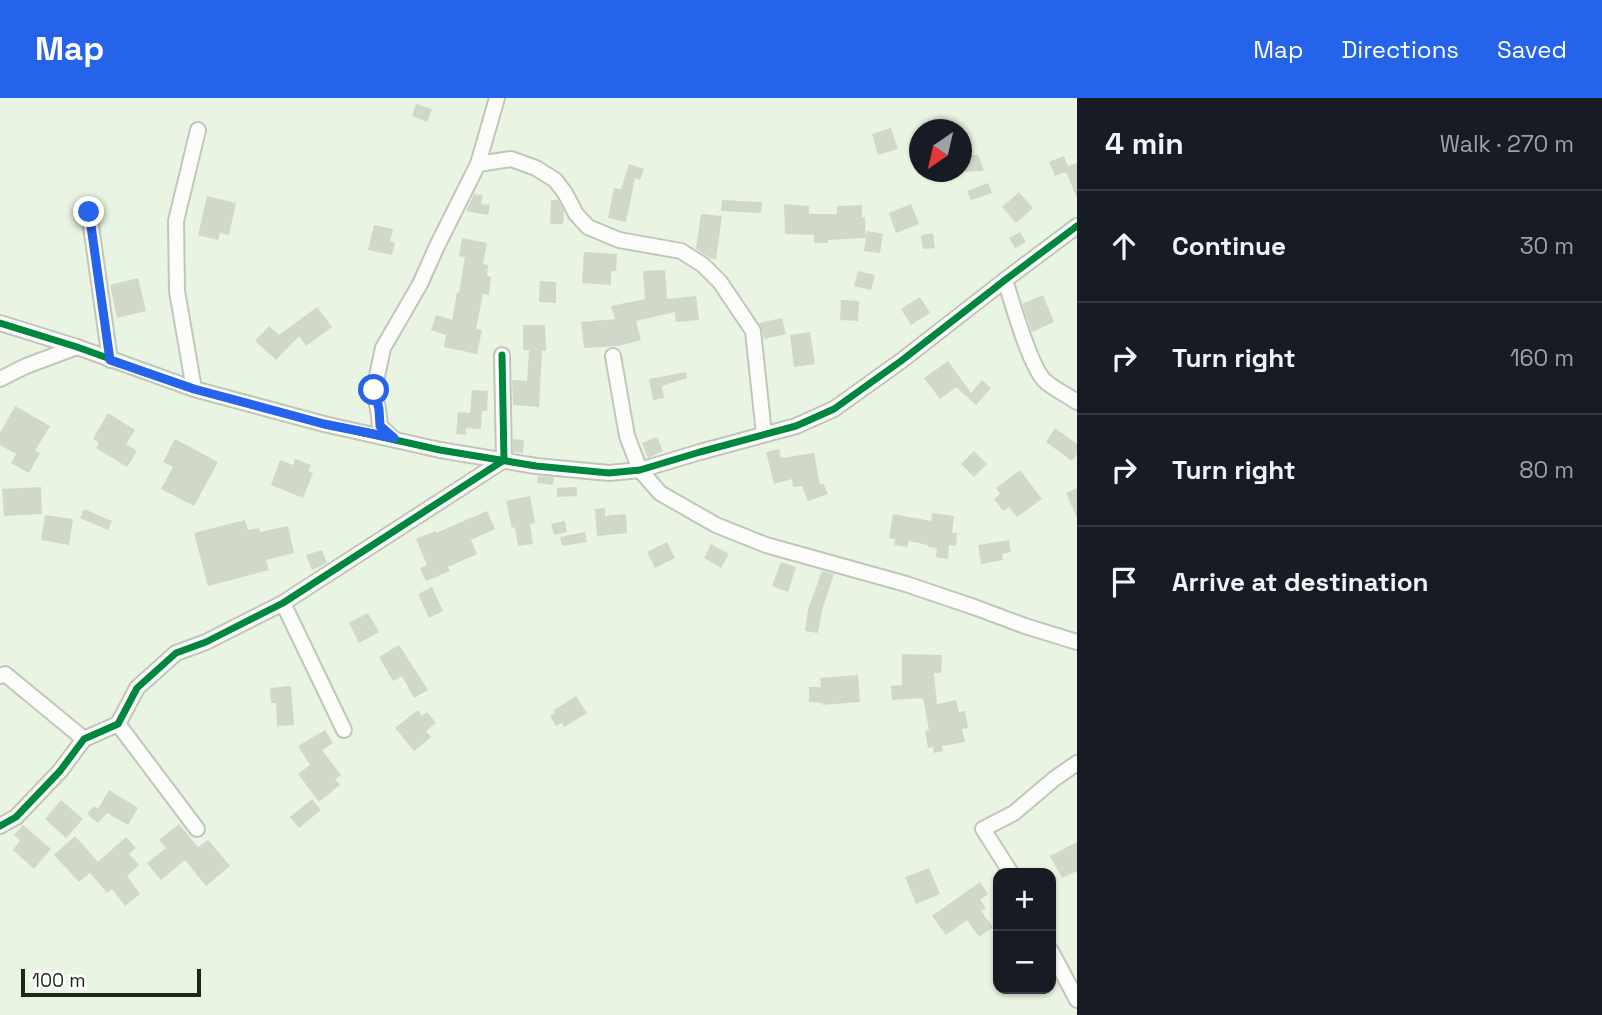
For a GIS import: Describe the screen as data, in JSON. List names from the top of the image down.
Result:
{
  "scale_bar": "100 m",
  "north": "bottom left",
  "page": {
    "header": "Map",
    "nav": ["Map", "Directions", "Saved"],
    "heading": ["4 min", "Walk · 270 m"],
    "list": [
      ["Continue", "30 m"],
      ["Turn right", "160 m"],
      ["Turn right", "80 m"],
      "Arrive at destination"
    ],
    "map_buttons": ["+", "−"],
    "scale": "100 m"
  }
}
